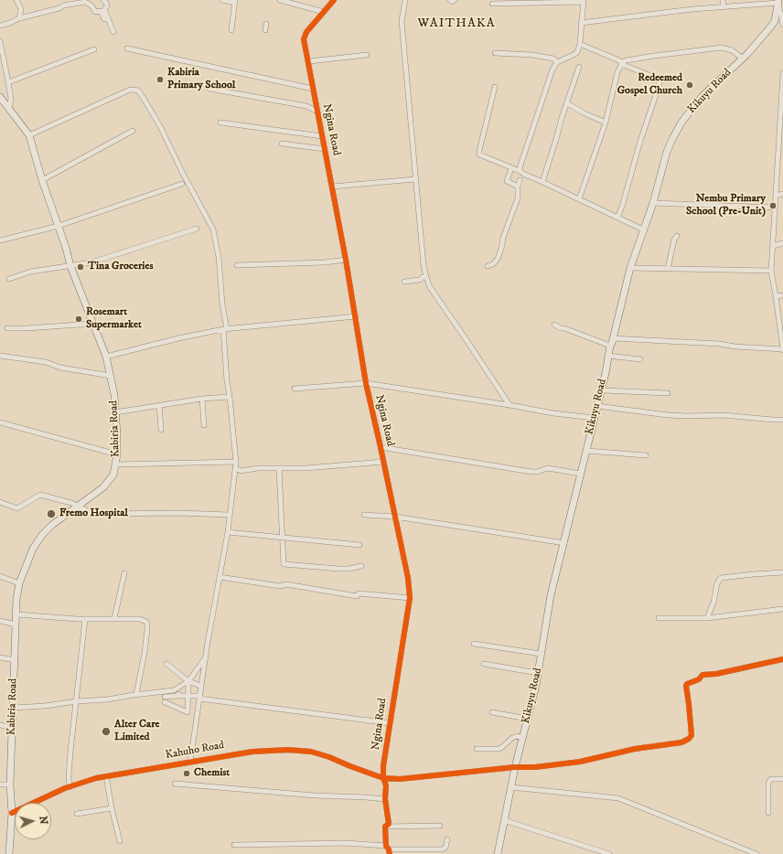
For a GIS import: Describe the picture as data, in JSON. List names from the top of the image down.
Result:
{
  "streets": {
    "main road": ["Kikuyu Road", "Kabiria Road"],
    "street": ["Ngina Road", "Kahuho Road"]
  },
  "crossings": [
    ["Kikuyu Road", "Kahuho Road"],
    ["Ngina Road", "Kahuho Road"],
    ["Kabiria Road", "Kahuho Road"]
  ],
  "districts": ["WAITHAKA"],
  "places": [
    "Kabiria Primary School",
    "Redeemed Gospel Church",
    "Nembu Primary School (Pre-Unit)",
    "Tina Groceries",
    "Rosemart Supermarket",
    "Fremo Hospital",
    "Alter Care Limited",
    "Chemist"
  ],
  "north": "right"
}
